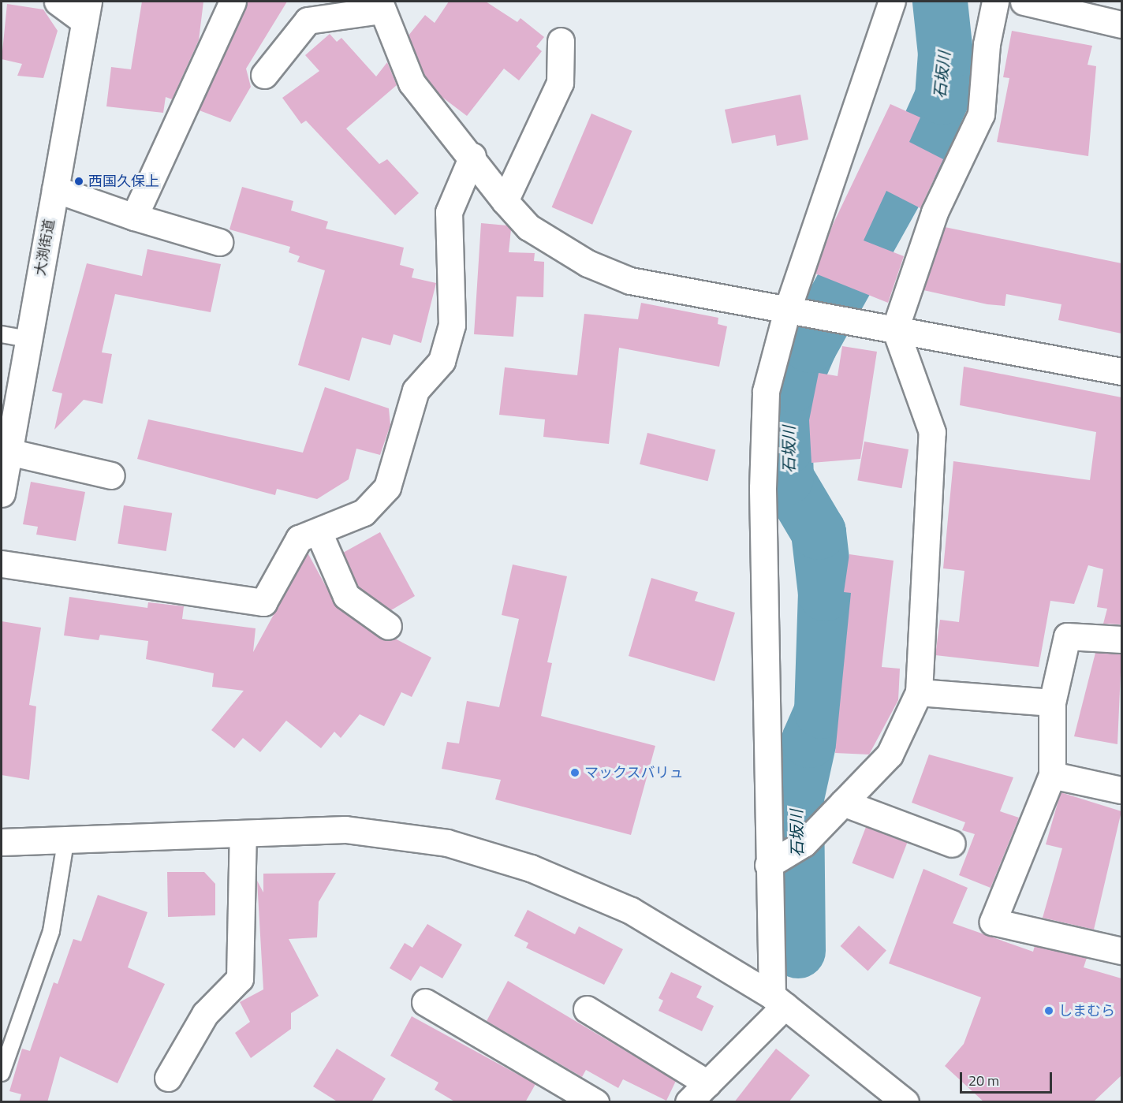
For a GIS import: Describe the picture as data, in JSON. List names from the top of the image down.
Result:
{
  "streets": {
    "street": ["大渕街道"]
  },
  "water": ["石坂川"],
  "places": ["西国久保上", "マックスバリュ", "しまむら"],
  "scale_bar": "20 m"
}
